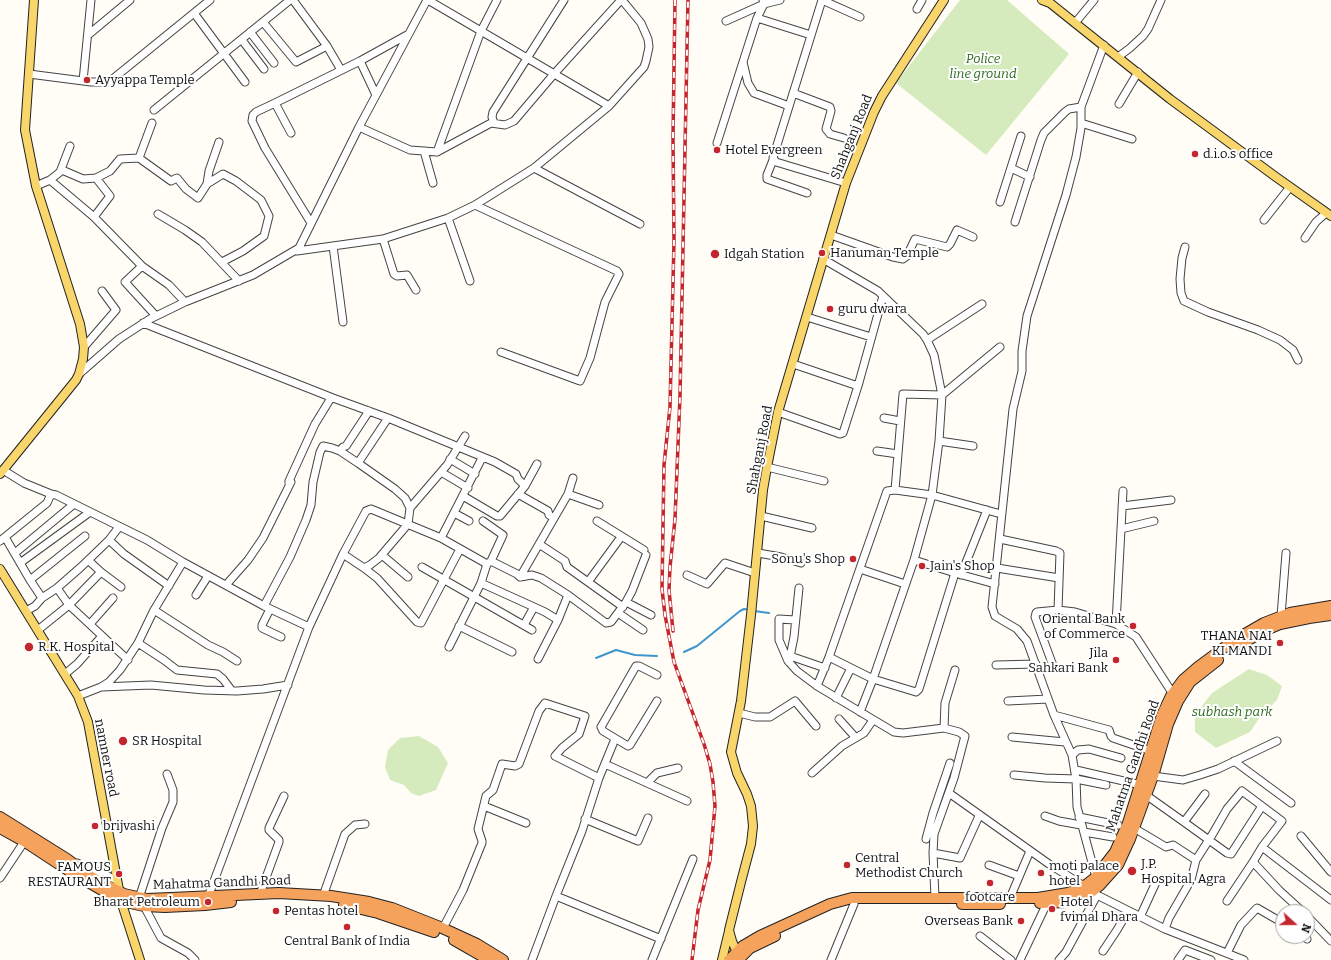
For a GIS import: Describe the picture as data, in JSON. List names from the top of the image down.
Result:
{
  "streets": {
    "highway": ["Mahatma Gandhi Road"],
    "main road": ["Shahganj Road", "namner road"]
  },
  "crossings": [
    ["namner road", "Mahatma Gandhi Road"]
  ],
  "parks": ["Police line ground", "subhash park"],
  "places": [
    "Ayyappa Temple",
    "Hotel Evergreen",
    "d.i.o.s office",
    "Hanuman Temple",
    "Idgah Station",
    "guru dwara",
    "Sonu's Shop",
    "Jain's Shop",
    "Oriental Bank of Commerce",
    "THANA NAI KI MANDI",
    "R.K. Hospital",
    "Jila Sahkari Bank",
    "SR Hospital",
    "brijvashi",
    "Central Methodist Church",
    "J.P. Hospital, Agra",
    "moti palace hotel",
    "FAMOUS RESTAURANT",
    "footcare",
    "Bharat Petroleum",
    "Hotel fvimal Dhara",
    "Pentas hotel",
    "Overseas Bank",
    "Central Bank of India"
  ],
  "north": "right"
}
